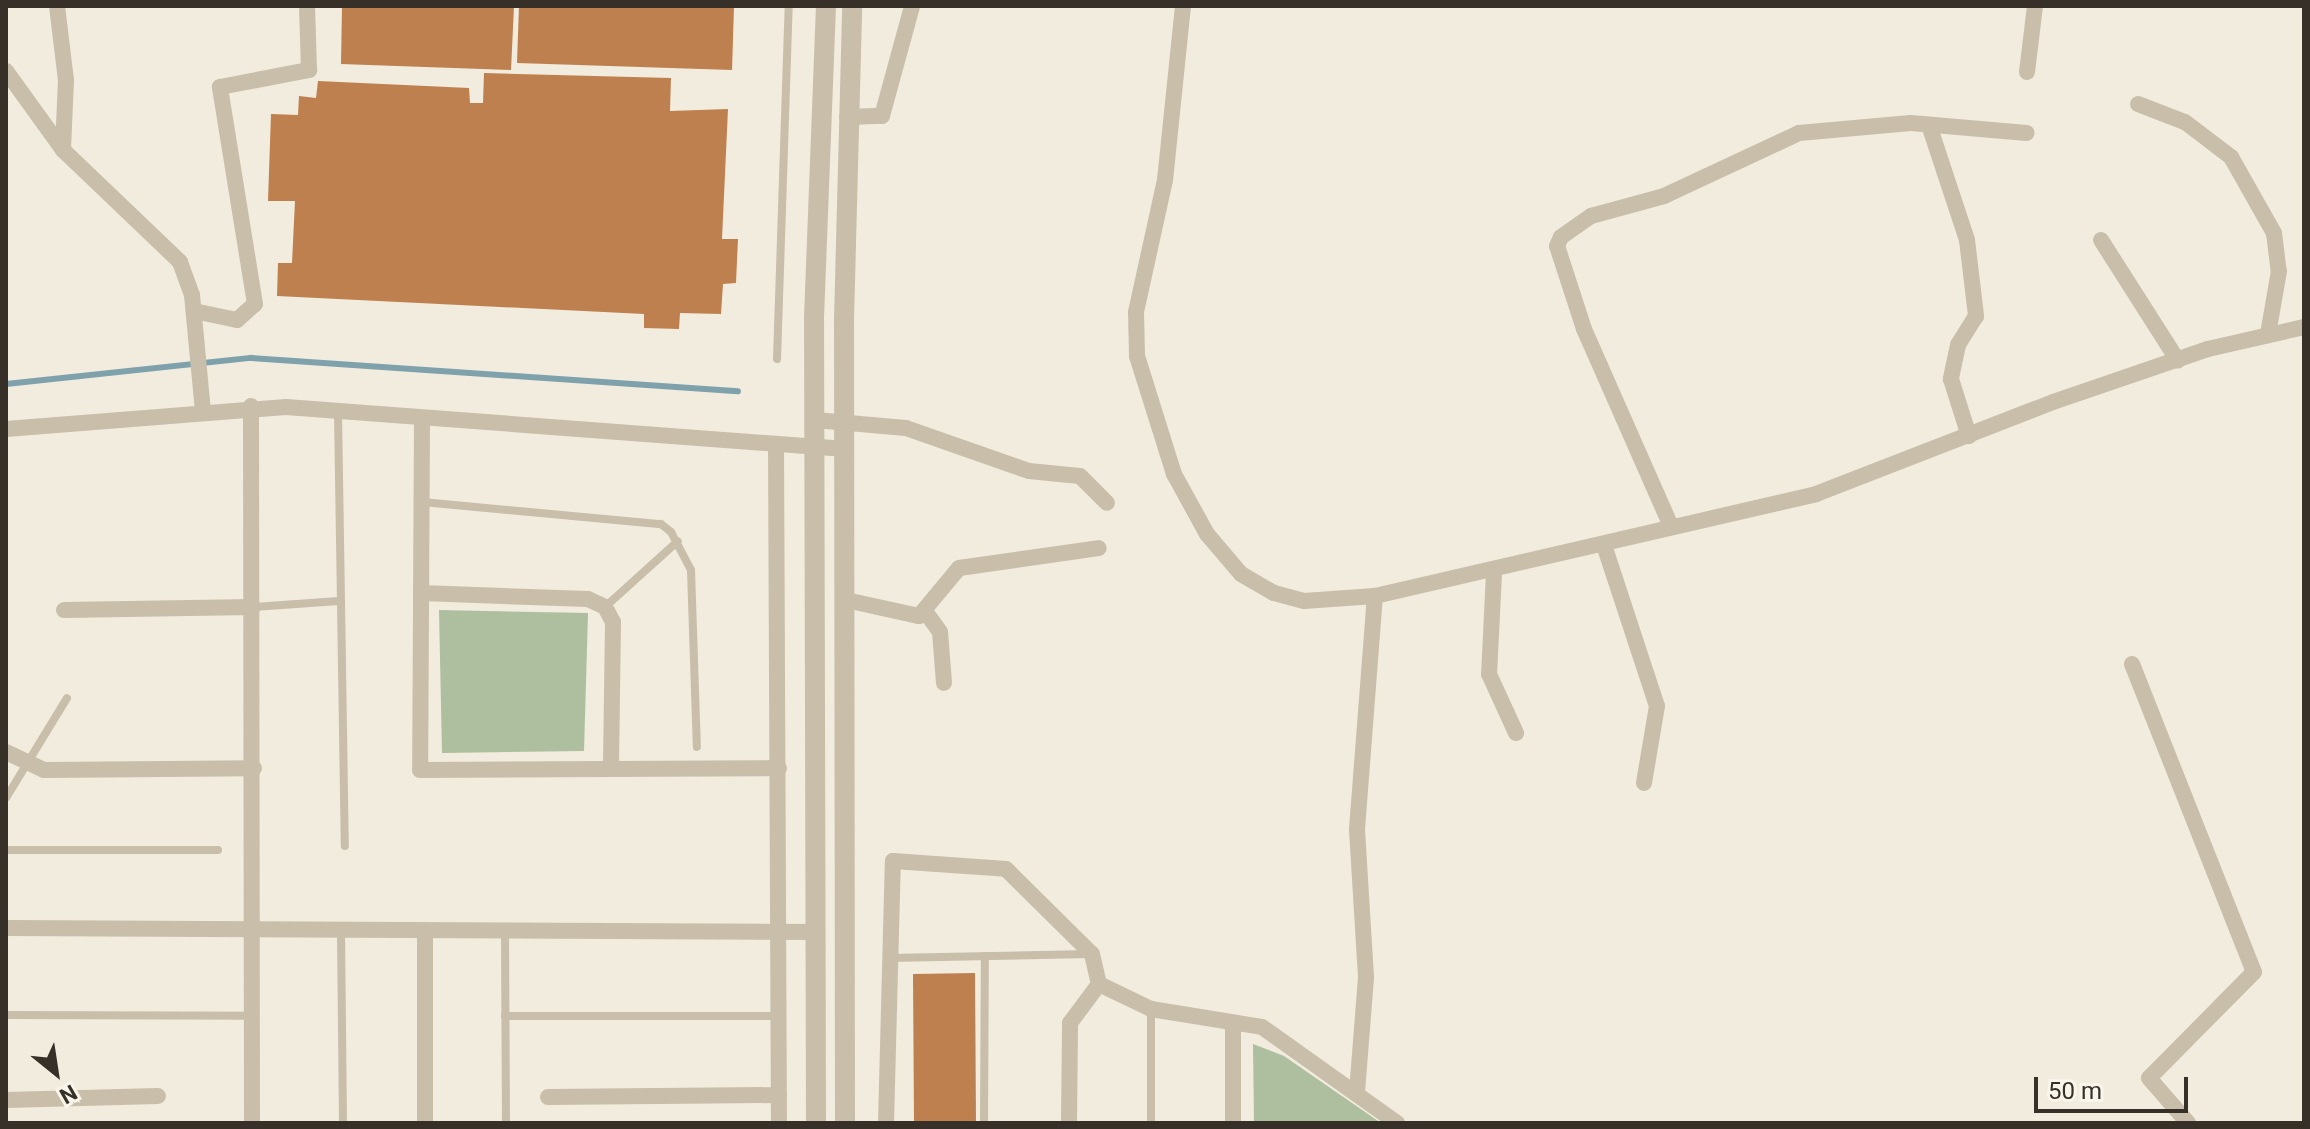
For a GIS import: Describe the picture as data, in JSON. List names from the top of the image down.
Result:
{
  "scale_bar": "50 m",
  "north": "bottom right"
}
